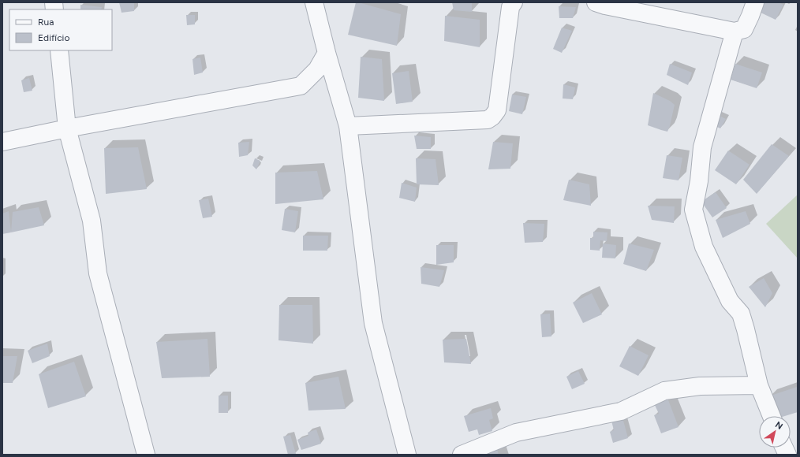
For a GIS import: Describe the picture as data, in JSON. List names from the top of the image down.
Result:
{
  "legend": ["Rua", "Edifício"],
  "north": "top right"
}
